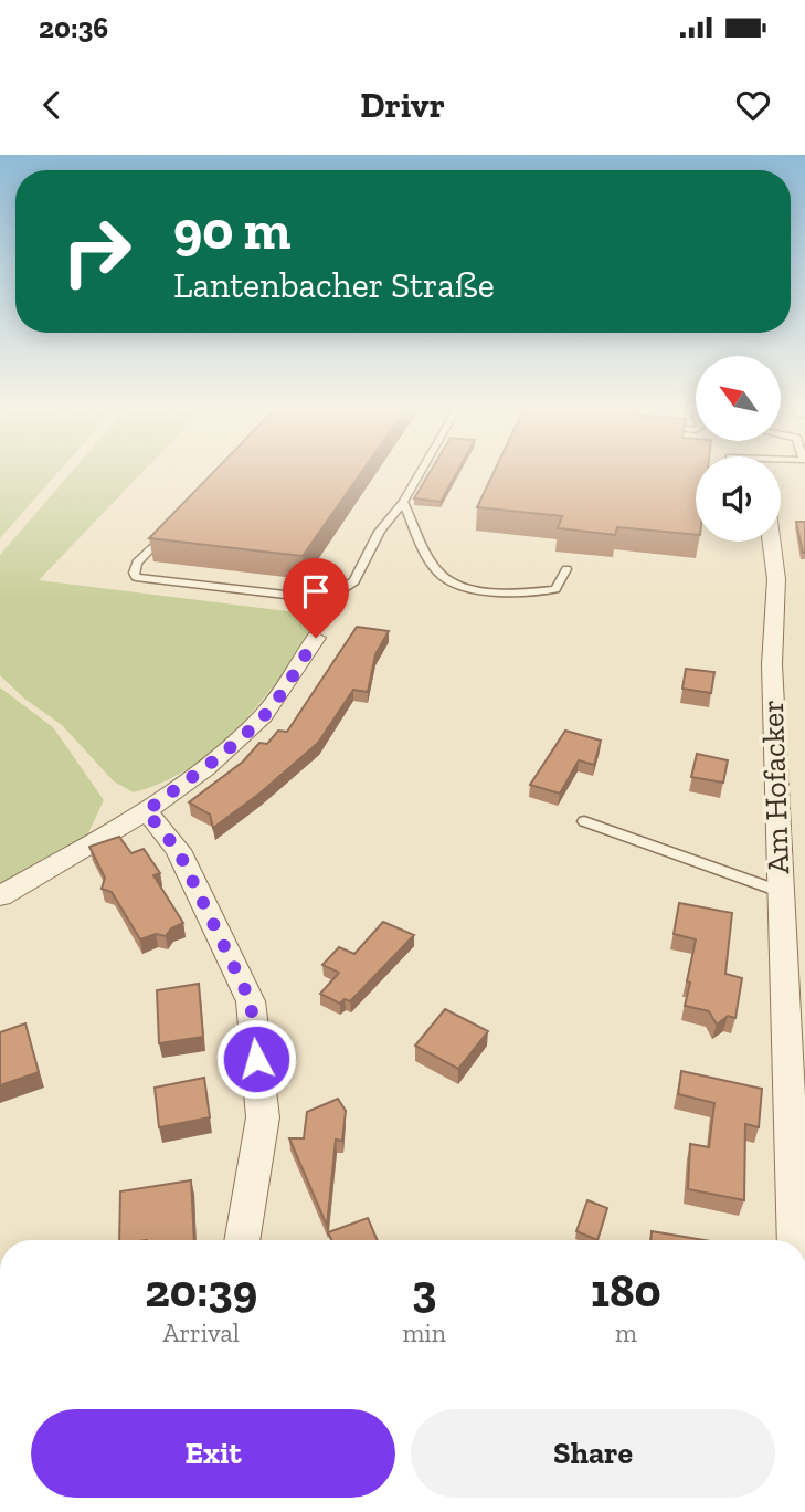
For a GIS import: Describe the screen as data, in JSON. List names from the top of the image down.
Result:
{
  "streets": {
    "street": ["Am Hofacker"]
  },
  "north": "top left",
  "page": {
    "status": "20:36",
    "header": "Drivr",
    "turn": ["90 m", "Lantenbacher Straße"],
    "eta": [
      "20:39",
      "Arrival",
      "3",
      "min",
      "180",
      "m"
    ],
    "buttons": ["Exit", "Share"]
  }
}
